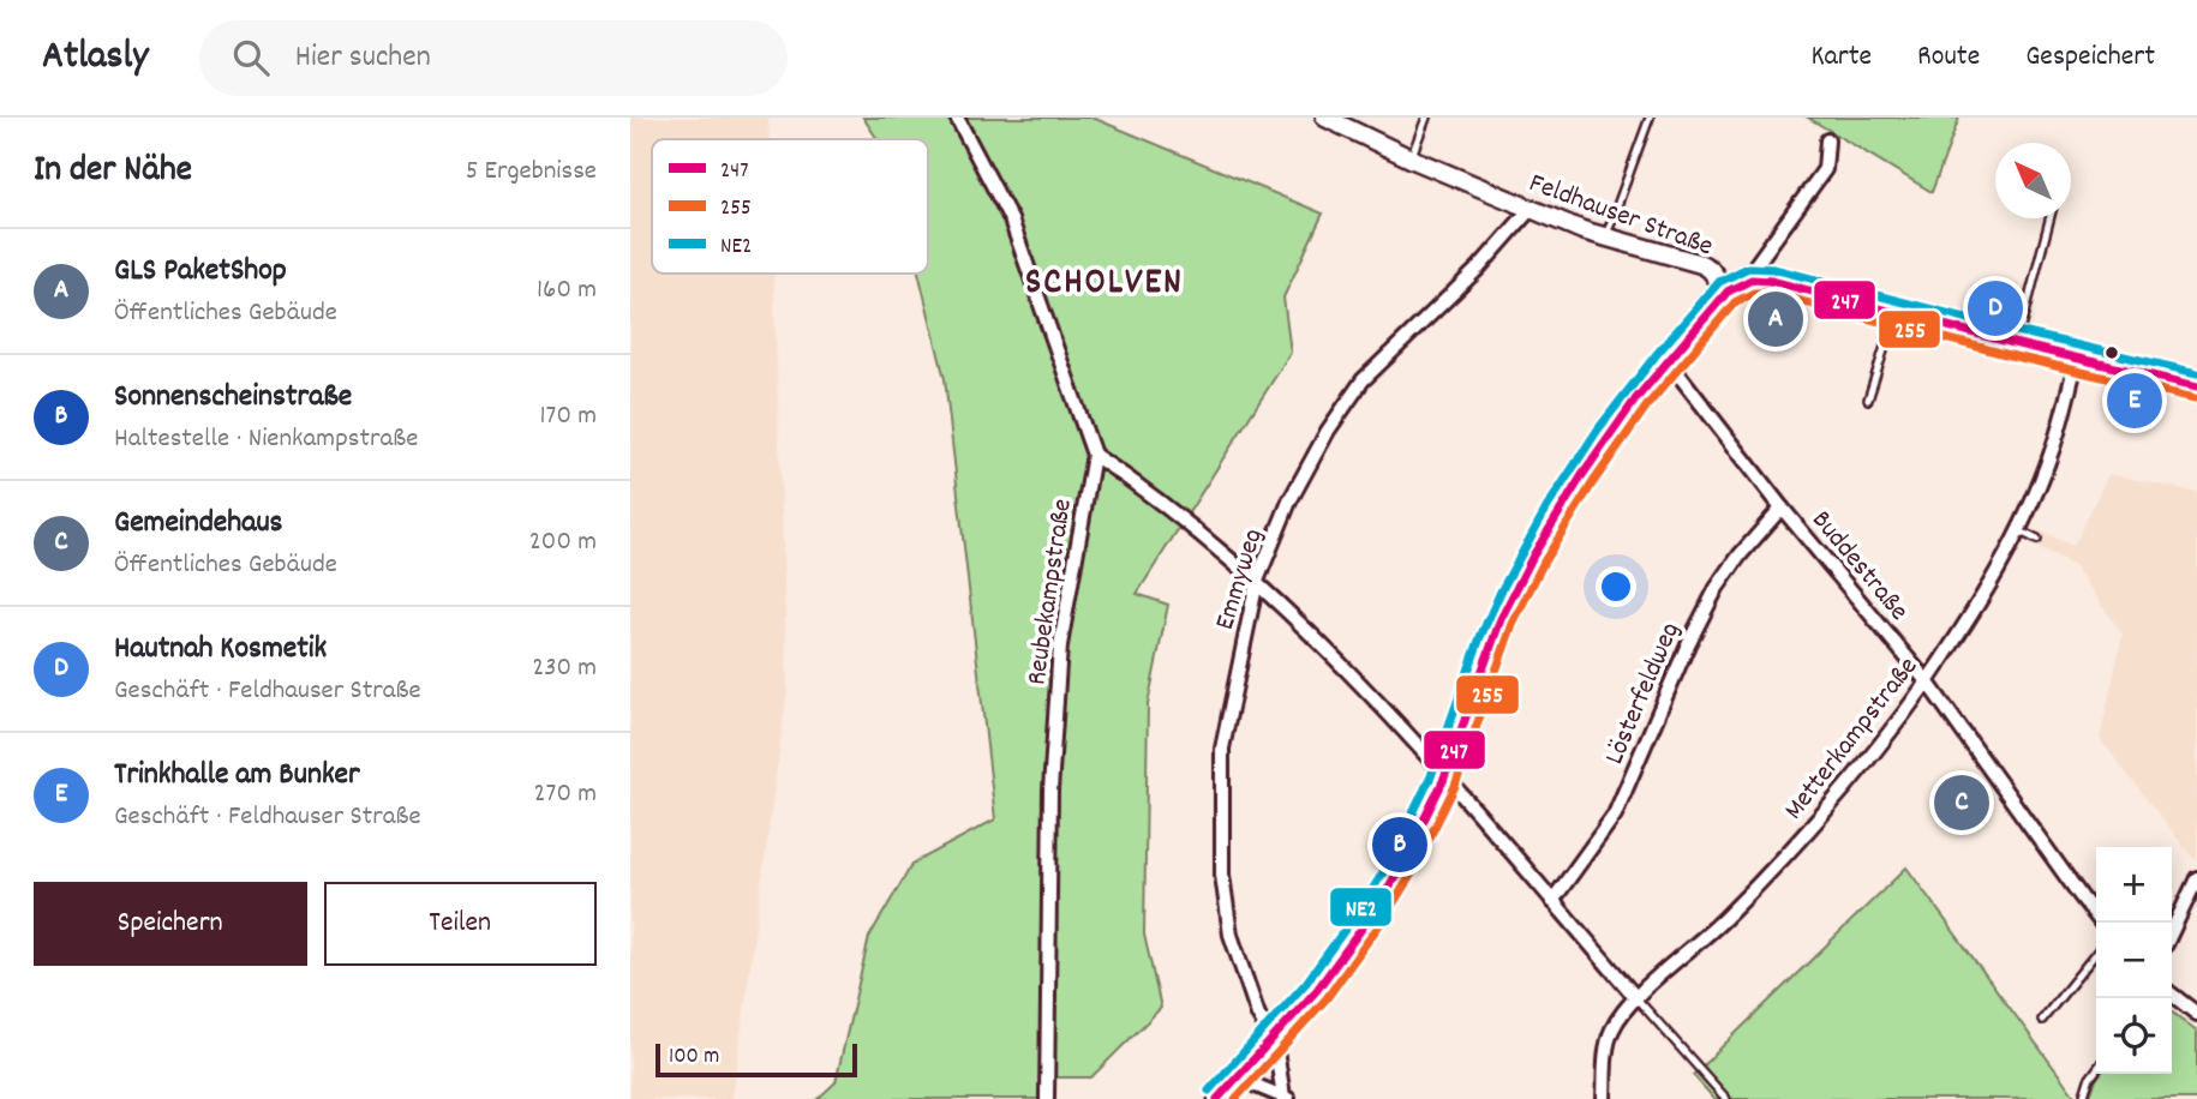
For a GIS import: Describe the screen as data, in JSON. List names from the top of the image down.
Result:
{
  "streets": {
    "street": [
      "Feldhauser Straße",
      "Buddestraße",
      "Emmyweg",
      "Reubekampstraße",
      "Lösterfeldweg",
      "Metterkampstraße"
    ]
  },
  "crossings": [
    ["Feldhauser Straße", "Emmyweg"],
    ["Buddestraße", "Lösterfeldweg"],
    ["Buddestraße", "Metterkampstraße"]
  ],
  "districts": ["SCHOLVEN"],
  "lines": ["transit line NE2", "transit line 247", "transit line 255"],
  "legend": ["247", "255", "NE2"],
  "scale_bar": "100 m",
  "north": "top left",
  "page": {
    "header": "Atlasly",
    "search": "Hier suchen",
    "nav": ["Karte", "Route", "Gespeichert"],
    "heading": ["In der Nähe", "5 Ergebnisse"],
    "list": [
      {
        "mark": "A",
        "name": "GLS PaketShop",
        "note": "Öffentliches Gebäude",
        "value": "160 m"
      },
      {
        "mark": "B",
        "name": "Sonnenscheinstraße",
        "note": "Haltestelle · Nienkampstraße",
        "value": "170 m"
      },
      {
        "mark": "C",
        "name": "Gemeindehaus",
        "note": "Öffentliches Gebäude",
        "value": "200 m"
      },
      {
        "mark": "D",
        "name": "Hautnah Kosmetik",
        "note": "Geschäft · Feldhauser Straße",
        "value": "230 m"
      },
      {
        "mark": "E",
        "name": "Trinkhalle am Bunker",
        "note": "Geschäft · Feldhauser Straße",
        "value": "270 m"
      }
    ],
    "pins": [
      "D",
      "A",
      "E",
      "C",
      "B"
    ],
    "map_buttons": ["+", "−"],
    "buttons": ["Speichern", "Teilen"],
    "scale": "100 m"
  }
}
